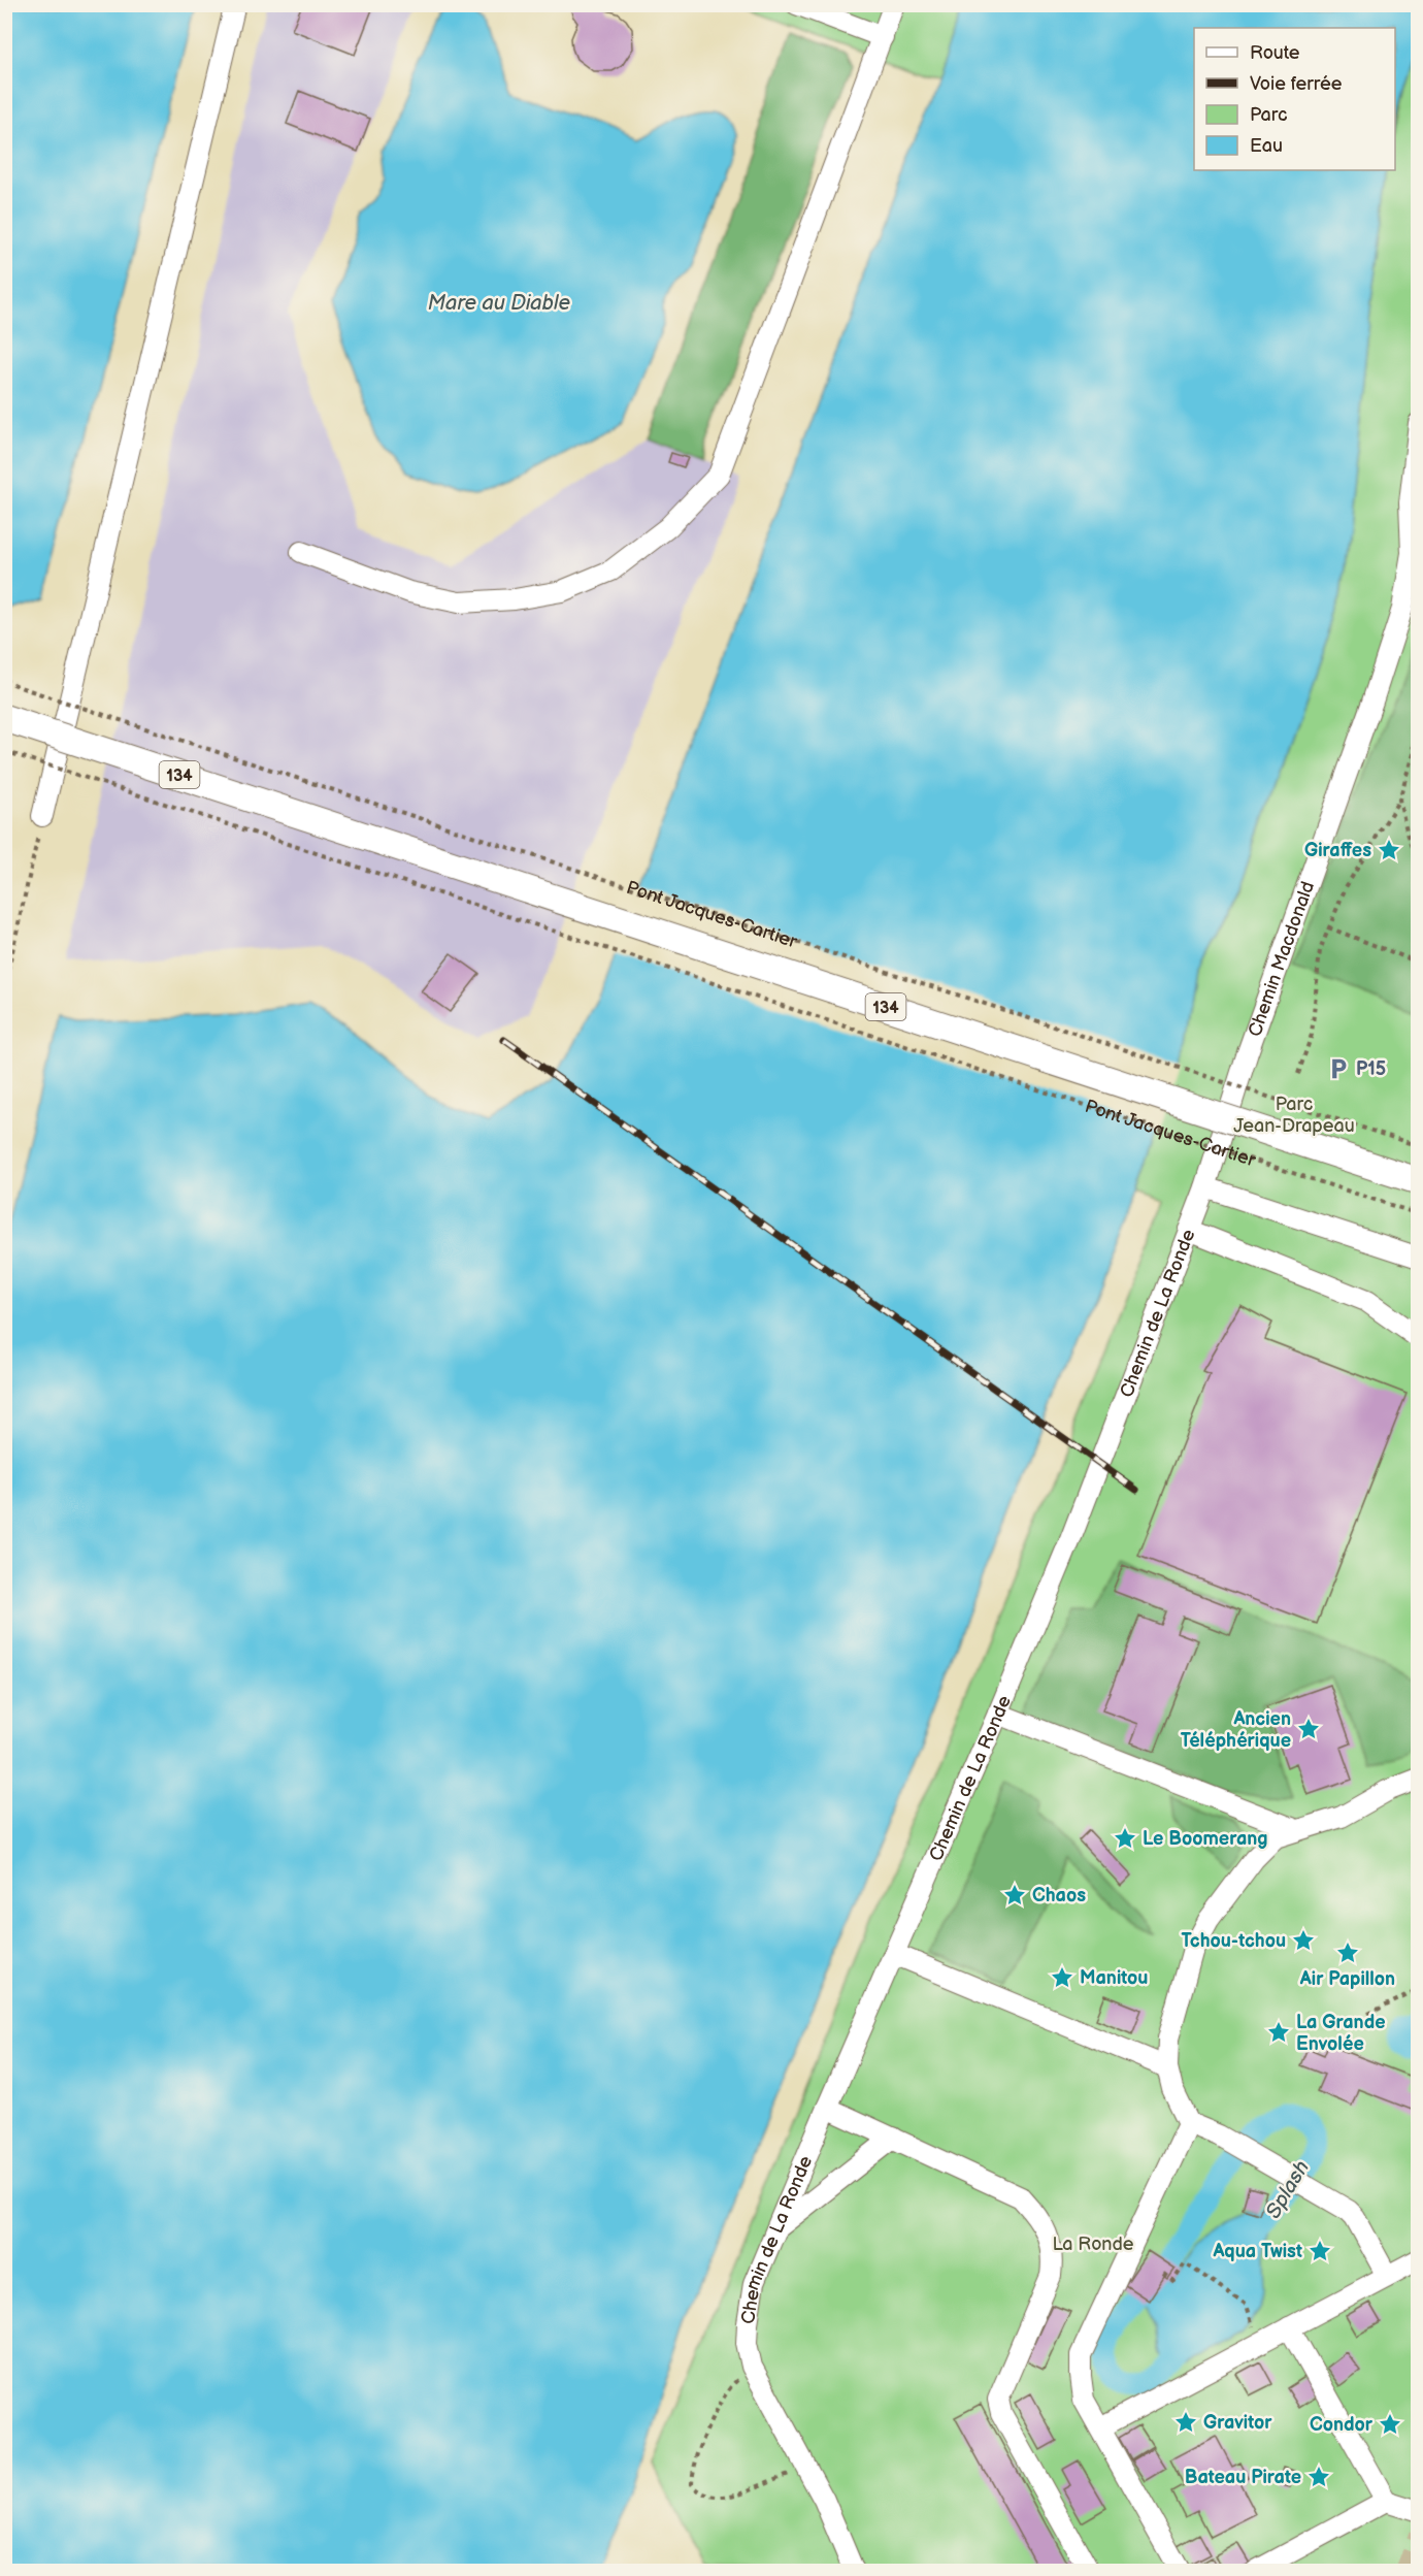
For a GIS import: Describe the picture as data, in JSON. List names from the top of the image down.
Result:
{
  "streets": {
    "main road": ["134", "Pont Jacques-Cartier"],
    "street": ["Chemin Macdonald", "Chemin de La Ronde"]
  },
  "crossings": [
    ["Chemin Macdonald", "Chemin de La Ronde"]
  ],
  "water": ["Mare au Diable", "Splash"],
  "parks": ["Parc Jean-Drapeau", "La Ronde"],
  "places": {
    "place": [
      "Giraffes",
      "Ancien Téléphérique",
      "Le Boomerang",
      "Chaos",
      "Tchou-tchou",
      "Air Papillon",
      "Manitou",
      "La Grande Envolée",
      "Aqua Twist",
      "Gravitor",
      "Condor",
      "Bateau Pirate"
    ],
    "parking": ["P15"]
  },
  "legend": [
    "Route",
    "Voie ferrée",
    "Parc",
    "Eau"
  ]
}
